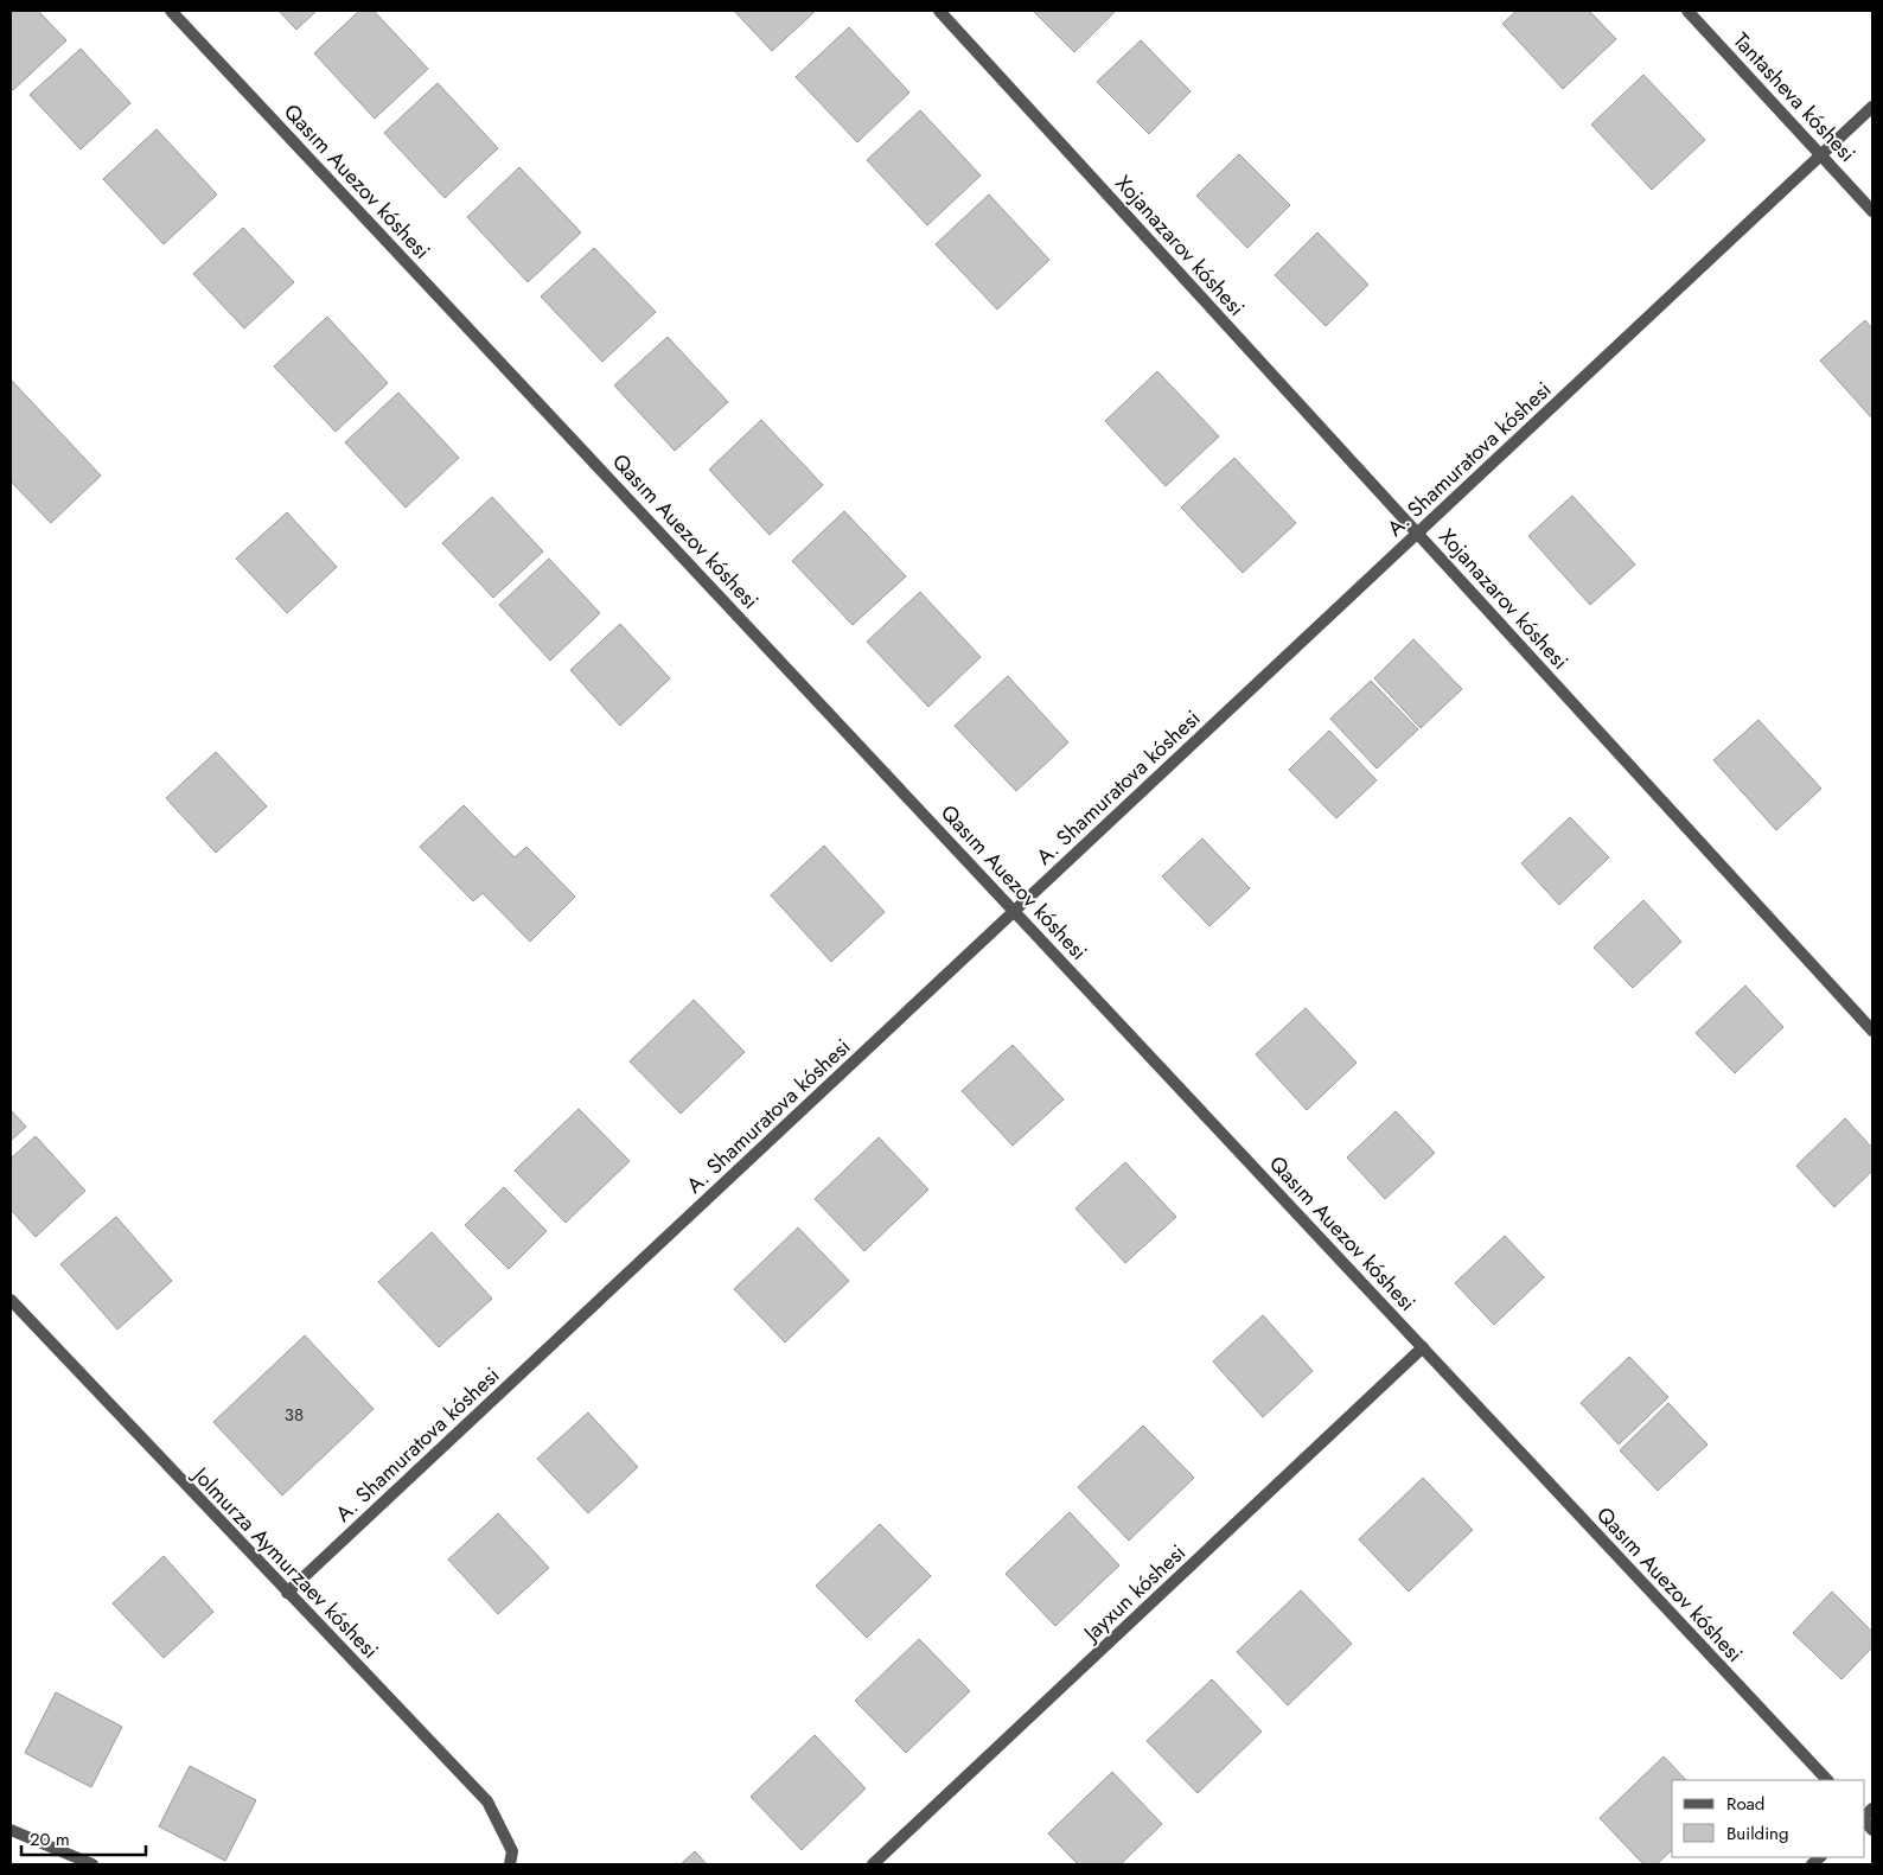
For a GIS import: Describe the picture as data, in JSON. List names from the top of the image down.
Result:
{
  "streets": {
    "street": [
      "Tantasheva kóshesi",
      "Qasım Auezov kóshesi",
      "Xojanazarov kóshesi",
      "A. Shamuratova kóshesi",
      "Jolmurza Aymurzaev kóshesi",
      "Jayxun kóshesi"
    ]
  },
  "crossings": [
    ["Tantasheva kóshesi", "A. Shamuratova kóshesi"],
    ["Qasım Auezov kóshesi", "A. Shamuratova kóshesi"],
    ["Qasım Auezov kóshesi", "Jayxun kóshesi"],
    ["Xojanazarov kóshesi", "A. Shamuratova kóshesi"],
    ["A. Shamuratova kóshesi", "Jolmurza Aymurzaev kóshesi"]
  ],
  "house_numbers": ["38"],
  "legend": ["Road", "Building"],
  "scale_bar": "20 m"
}
